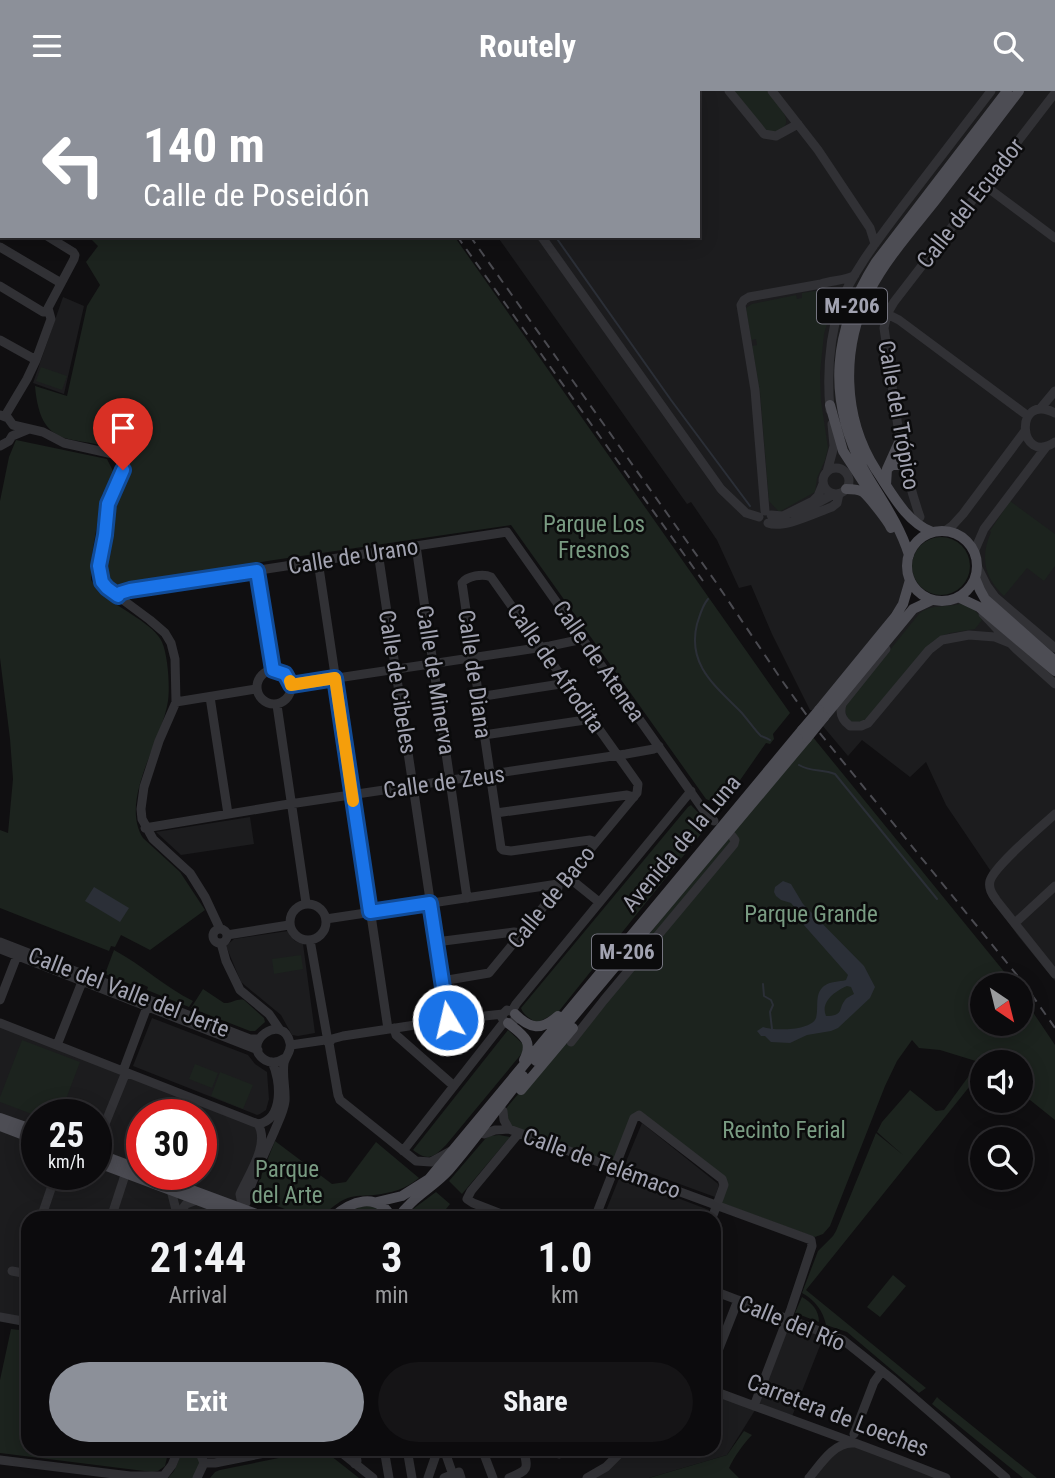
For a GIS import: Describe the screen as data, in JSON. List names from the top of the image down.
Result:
{
  "streets": {
    "main road": ["M-206", "Avenida de la Luna"],
    "street": [
      "Calle del Ecuador",
      "Calle del Trópico",
      "Calle de Urano",
      "Calle de Atenea",
      "Calle de Afrodita",
      "Calle de Diana",
      "Calle de Minerva",
      "Calle de Cibeles",
      "Calle de Zeus",
      "Calle de Baco",
      "Calle del Valle del Jerte",
      "Calle de Telémaco",
      "Calle del Río",
      "Carretera de Loeches"
    ]
  },
  "crossings": [
    ["Calle del Ecuador", "Calle del Trópico"],
    ["M-206", "Avenida de la Luna"],
    ["Calle de Urano", "Calle de Atenea"],
    ["Calle de Urano", "Calle de Minerva"],
    ["Calle de Urano", "Calle de Cibeles"],
    ["Calle de Atenea", "Calle de Zeus"],
    ["Calle de Afrodita", "Calle de Diana"],
    ["Calle de Afrodita", "Calle de Zeus"],
    ["Calle de Afrodita", "Calle de Baco"],
    ["Calle de Diana", "Calle de Zeus"],
    ["Calle de Diana", "Calle de Baco"],
    ["Calle de Minerva", "Calle de Zeus"],
    ["Calle de Cibeles", "Calle de Zeus"],
    ["Calle de Cibeles", "Calle de Baco"],
    ["Calle de Telémaco", "Calle del Río"]
  ],
  "parks": [
    "Parque Los Fresnos",
    "Parque Grande",
    "Recinto Ferial",
    "Parque del Arte"
  ],
  "north": "bottom right",
  "page": {
    "header": "Routely",
    "turn": ["140 m", "Calle de Poseidón"],
    "speed": "25 km/h",
    "limit": "30",
    "eta": [
      "21:44",
      "Arrival",
      "3",
      "min",
      "1.0",
      "km"
    ],
    "buttons": ["Exit", "Share"]
  }
}
